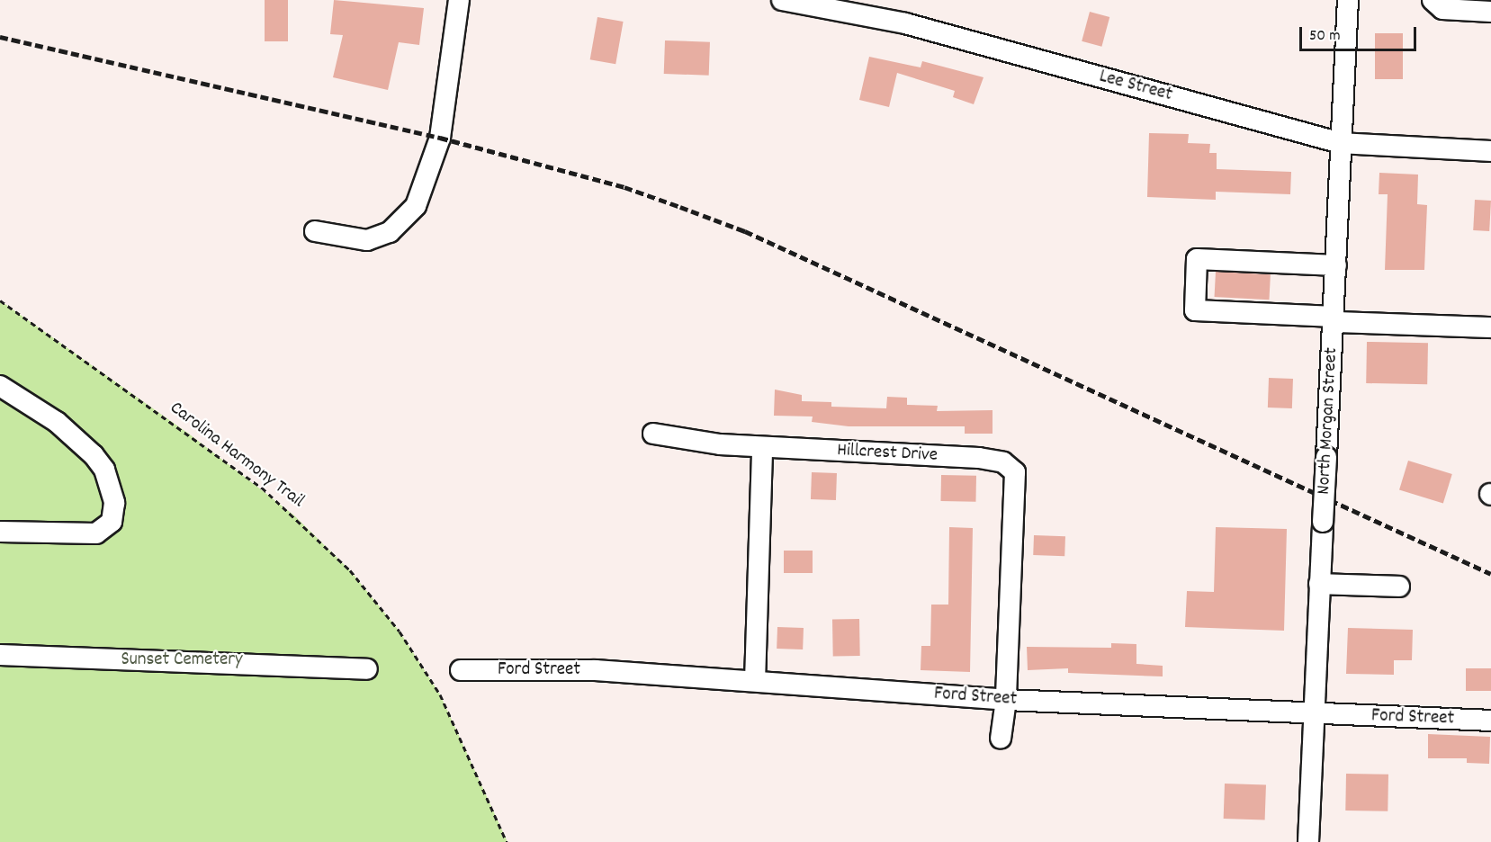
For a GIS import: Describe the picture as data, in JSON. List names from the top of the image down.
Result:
{
  "streets": {
    "street": [
      "Lee Street",
      "North Morgan Street",
      "Hillcrest Drive",
      "Ford Street"
    ],
    "path": ["Carolina Harmony Trail"]
  },
  "crossings": [
    ["Lee Street", "North Morgan Street"],
    ["North Morgan Street", "Ford Street"],
    ["Hillcrest Drive", "Ford Street"]
  ],
  "parks": ["Sunset Cemetery"],
  "scale_bar": "50 m"
}
